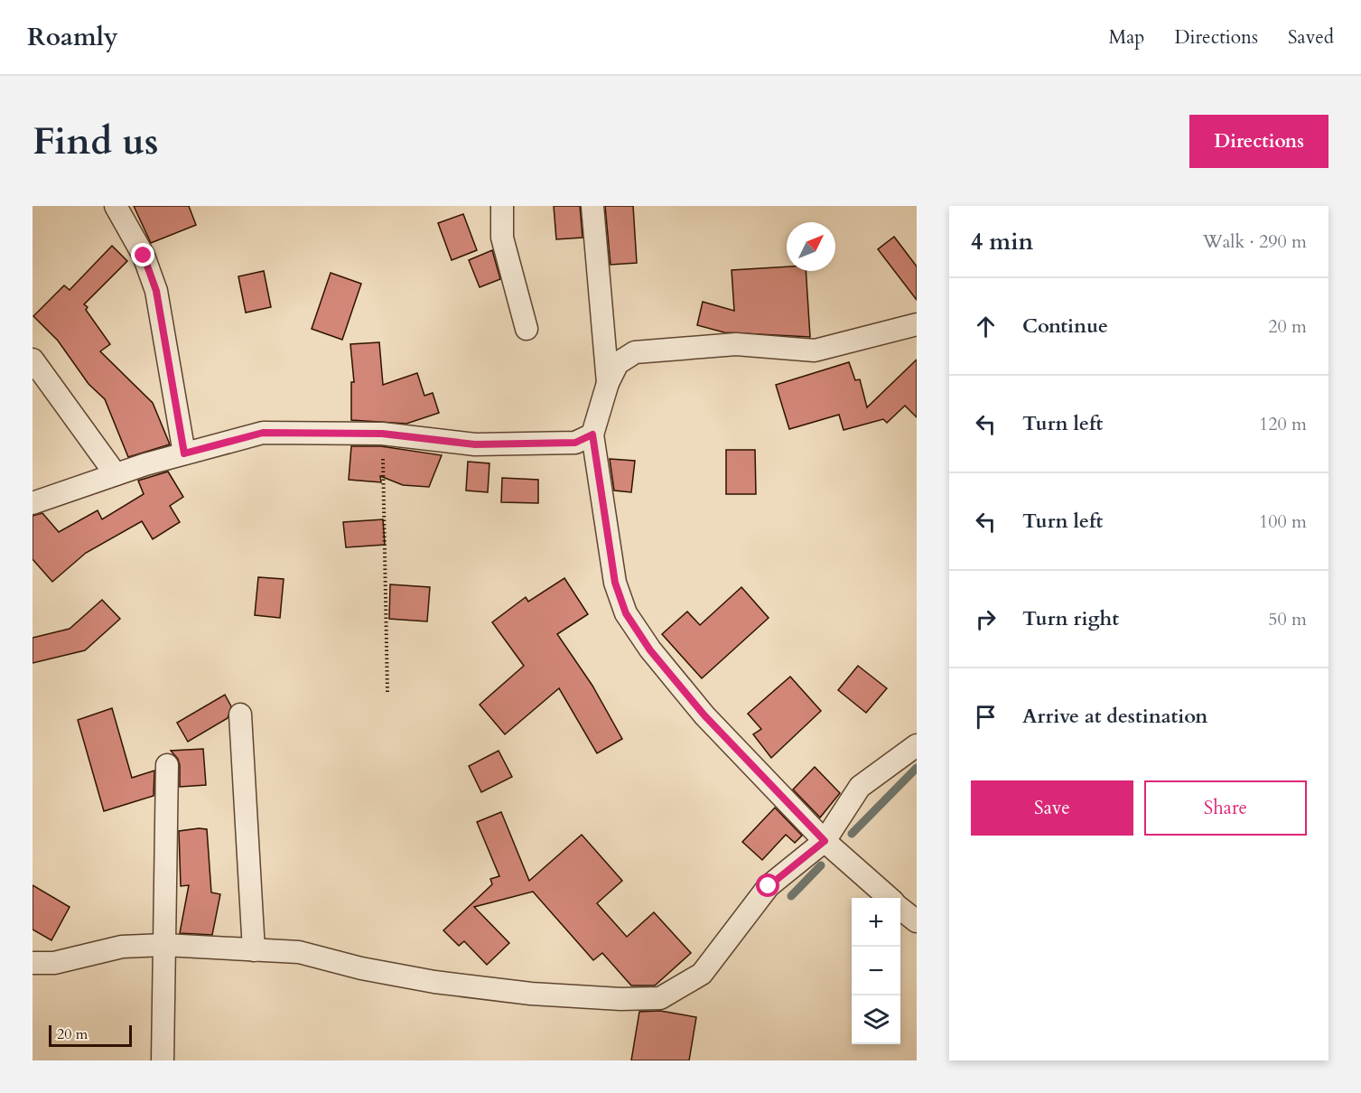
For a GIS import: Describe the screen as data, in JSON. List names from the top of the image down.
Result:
{
  "scale_bar": "20 m",
  "north": "top right",
  "page": {
    "header": "Roamly",
    "nav": ["Map", "Directions", "Saved"],
    "buttons": [
      "Directions",
      ["Save", "Share"]
    ],
    "title": "Find us",
    "heading": ["4 min", "Walk · 290 m"],
    "list": [
      ["Continue", "20 m"],
      ["Turn left", "120 m"],
      ["Turn left", "100 m"],
      ["Turn right", "50 m"],
      "Arrive at destination"
    ],
    "map_buttons": ["+", "−"],
    "scale": "20 m"
  }
}
